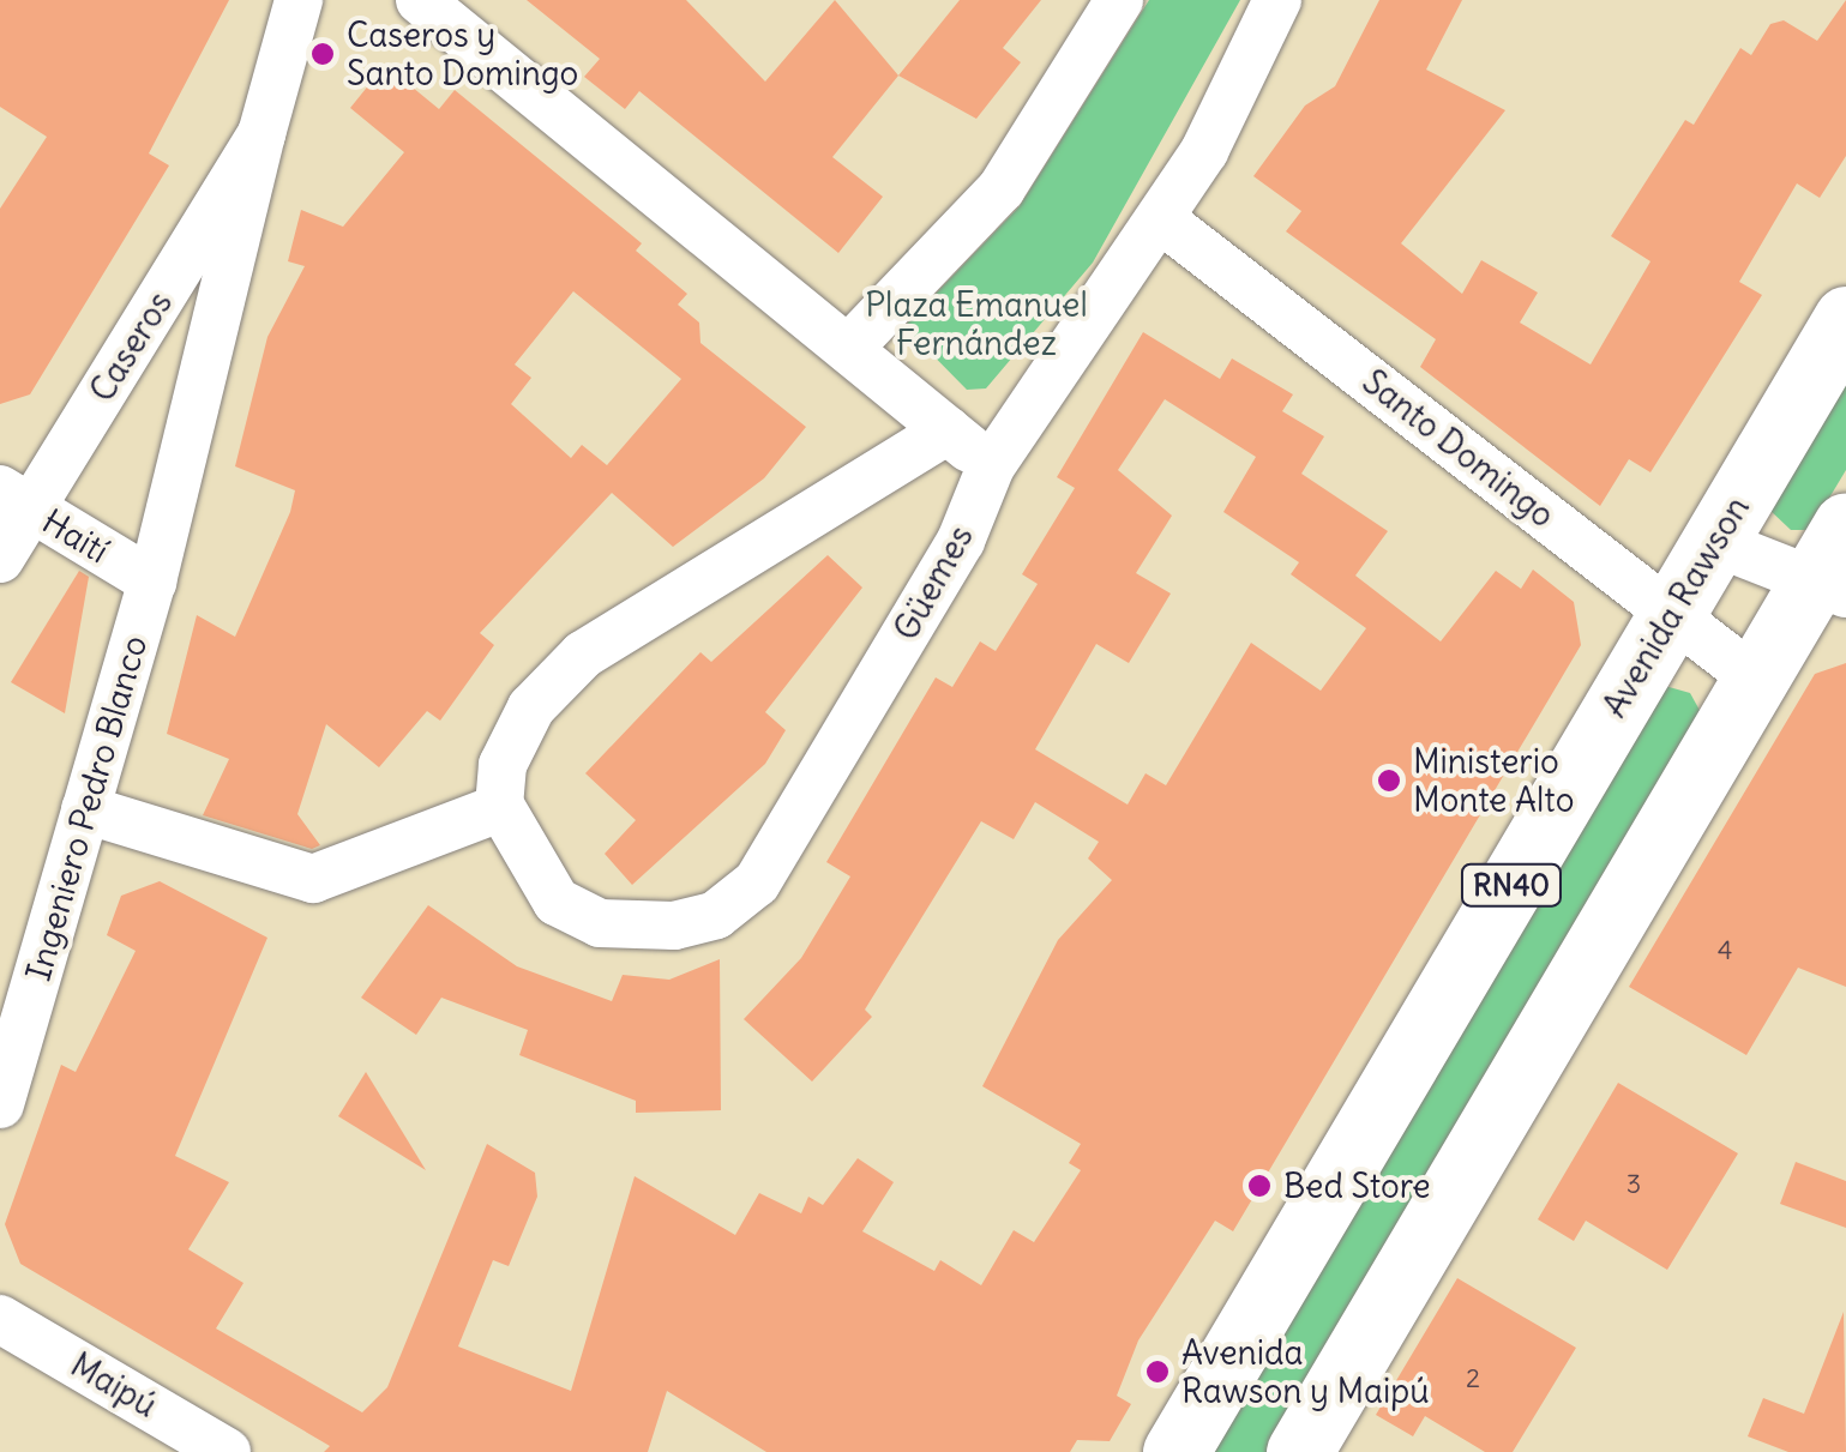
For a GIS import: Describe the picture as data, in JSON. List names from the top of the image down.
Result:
{
  "streets": {
    "main road": ["Avenida Rawson", "RN40"],
    "street": [
      "Caseros",
      "Santo Domingo",
      "Haití",
      "Güemes",
      "Ingeniero Pedro Blanco",
      "Maipú"
    ]
  },
  "crossings": [
    ["Caseros", "Haití"],
    ["Caseros", "Ingeniero Pedro Blanco"],
    ["Santo Domingo", "Güemes"],
    ["Santo Domingo", "Avenida Rawson"],
    ["Santo Domingo", "RN40"],
    ["Haití", "Ingeniero Pedro Blanco"]
  ],
  "parks": ["Plaza Emanuel Fernández"],
  "places": [
    "Caseros y Santo Domingo",
    "Ministerio Monte Alto",
    "Bed Store",
    "Avenida Rawson y Maipú"
  ],
  "house_numbers": ["4", "3", "2"]
}
